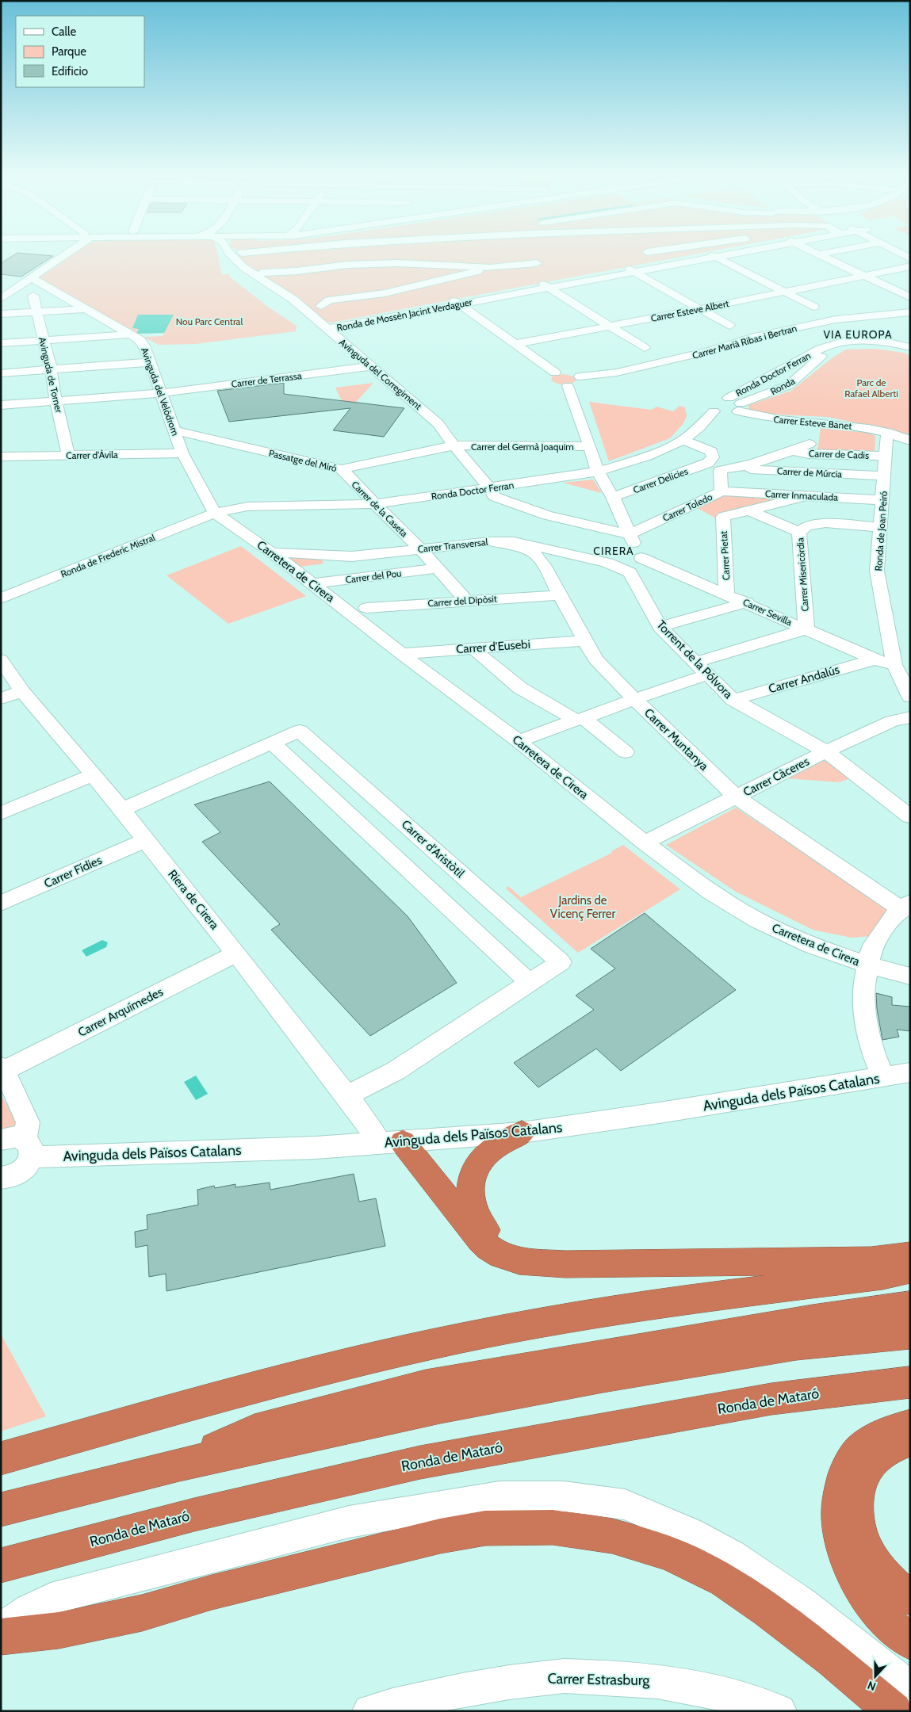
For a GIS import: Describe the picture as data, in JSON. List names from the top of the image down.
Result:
{
  "streets": {
    "highway": ["Ronda de Mataró"],
    "street": [
      "Carrer Esteve Albert",
      "Ronda de Mossèn Jacint Verdaguer",
      "Carrer Marià Ribas i Bertran",
      "Avinguda del Corregiment",
      "Ronda Doctor Ferran",
      "Avinguda de Torner",
      "Carrer de Terrassa",
      "Ronda",
      "Avinguda del Velòdrom",
      "Carrer Esteve Banet",
      "Carrer del Germà Joaquim",
      "Carrer de Cadis",
      "Carrer d'Àvila",
      "Passatge del Miró",
      "Carrer de Múrcia",
      "Carrer Delicies",
      "Carrer Inmaculada",
      "Carrer Toledo",
      "Carrer de la Caseta",
      "Ronda de Joan Peiró",
      "Carrer Transversal",
      "Ronda de Frederic Mistral",
      "Carrer Pietat",
      "Carretera de Cirera",
      "Carrer Misericòrdia",
      "Carrer del Pou",
      "Carrer del Dipòsit",
      "Carrer Sevilla",
      "Carrer d'Eusebi",
      "Torrent de la Pólvora",
      "Carrer Andalús",
      "Carrer Muntanya",
      "Carrer Càceres",
      "Carrer d'Aristòtil",
      "Carrer Fídies",
      "Riera de Cirera",
      "Carrer Arquímedes",
      "Avinguda dels Països Catalans",
      "Carrer Estrasburg"
    ]
  },
  "crossings": [
    ["Ronda de Mossèn Jacint Verdaguer", "Avinguda del Corregiment"],
    ["Avinguda del Corregiment", "Ronda Doctor Ferran"],
    ["Avinguda del Corregiment", "Carrer de Terrassa"],
    ["Avinguda del Corregiment", "Carrer del Germà Joaquim"],
    ["Avinguda del Corregiment", "Passatge del Miró"],
    ["Avinguda del Corregiment", "Carrer Toledo"],
    ["Ronda Doctor Ferran", "Ronda"],
    ["Ronda Doctor Ferran", "Avinguda del Velòdrom"],
    ["Ronda Doctor Ferran", "Carrer Esteve Banet"],
    ["Ronda Doctor Ferran", "Carrer Delicies"],
    ["Ronda Doctor Ferran", "Carrer de la Caseta"],
    ["Ronda Doctor Ferran", "Ronda de Frederic Mistral"],
    ["Ronda Doctor Ferran", "Carretera de Cirera"],
    ["Avinguda de Torner", "Carrer de Terrassa"],
    ["Avinguda de Torner", "Carrer d'Àvila"],
    ["Carrer de Terrassa", "Avinguda del Velòdrom"],
    ["Ronda", "Carrer Esteve Banet"],
    ["Avinguda del Velòdrom", "Carrer d'Àvila"],
    ["Avinguda del Velòdrom", "Passatge del Miró"],
    ["Avinguda del Velòdrom", "Ronda de Frederic Mistral"],
    ["Avinguda del Velòdrom", "Carretera de Cirera"],
    ["Carrer Esteve Banet", "Ronda de Joan Peiró"],
    ["Carrer del Germà Joaquim", "Passatge del Miró"],
    ["Carrer de Cadis", "Carrer de Múrcia"],
    ["Carrer de Cadis", "Carrer Toledo"],
    ["Carrer de Cadis", "Ronda de Joan Peiró"],
    ["Passatge del Miró", "Carrer de la Caseta"],
    ["Carrer de Múrcia", "Carrer Toledo"],
    ["Carrer de Múrcia", "Ronda de Joan Peiró"],
    ["Carrer Inmaculada", "Carrer Toledo"],
    ["Carrer Inmaculada", "Ronda de Joan Peiró"],
    ["Carrer de la Caseta", "Carrer Transversal"],
    ["Carrer de la Caseta", "Carrer del Pou"],
    ["Carrer de la Caseta", "Carrer del Dipòsit"],
    ["Ronda de Joan Peiró", "Carrer Misericòrdia"],
    ["Ronda de Joan Peiró", "Carrer Sevilla"],
    ["Carrer Transversal", "Carretera de Cirera"],
    ["Carrer Transversal", "Torrent de la Pólvora"],
    ["Carrer Transversal", "Carrer Muntanya"],
    ["Ronda de Frederic Mistral", "Carretera de Cirera"],
    ["Carrer Pietat", "Carrer Sevilla"],
    ["Carretera de Cirera", "Carrer del Pou"],
    ["Carretera de Cirera", "Carrer d'Eusebi"],
    ["Carretera de Cirera", "Carrer Càceres"],
    ["Carrer Misericòrdia", "Carrer Sevilla"],
    ["Carrer del Dipòsit", "Carrer Muntanya"],
    ["Carrer Sevilla", "Carrer Andalús"],
    ["Carrer d'Eusebi", "Carrer Muntanya"],
    ["Torrent de la Pólvora", "Carrer Andalús"],
    ["Torrent de la Pólvora", "Carrer Càceres"],
    ["Carrer Muntanya", "Carrer Càceres"],
    ["Carrer d'Aristòtil", "Riera de Cirera"],
    ["Carrer Fídies", "Riera de Cirera"],
    ["Riera de Cirera", "Carrer Arquímedes"],
    ["Riera de Cirera", "Avinguda dels Països Catalans"]
  ],
  "districts": ["VIA EUROPA", "CIRERA"],
  "parks": ["Nou Parc Central", "Parc de Rafael Alberti", "Jardins de Vicenç Ferrer"],
  "legend": ["Calle", "Parque", "Edificio"],
  "north": "bottom"
}
